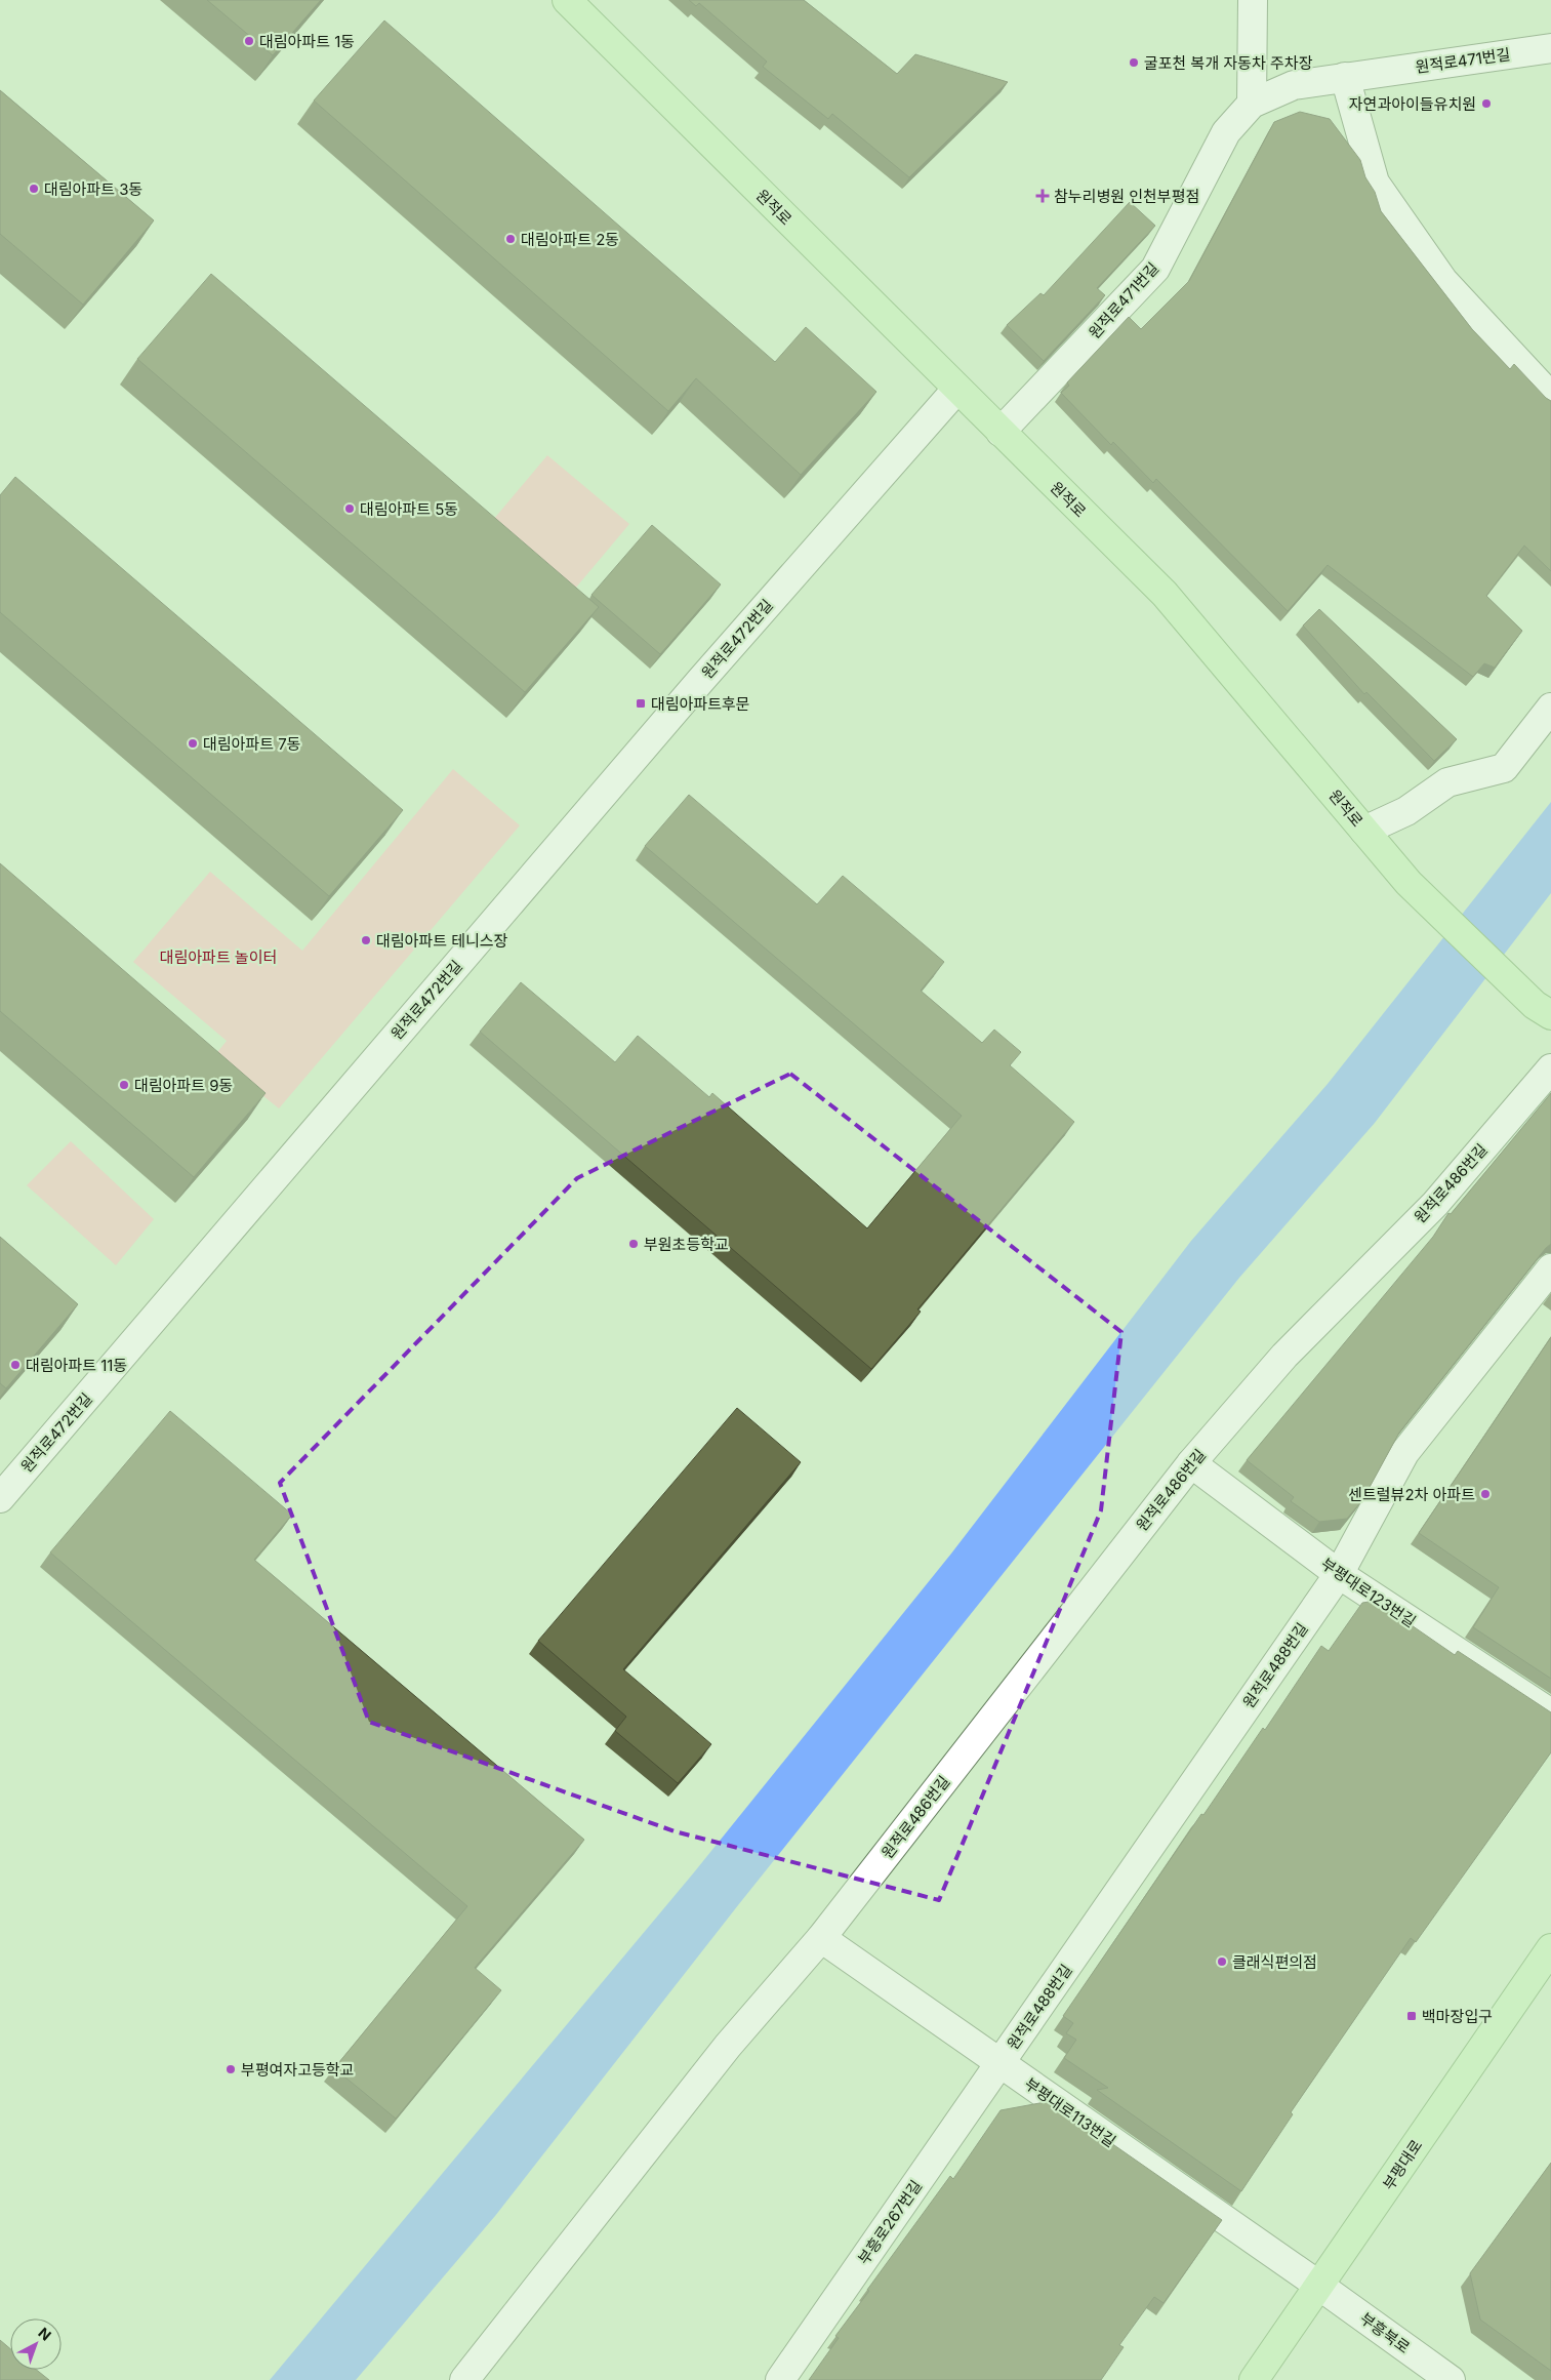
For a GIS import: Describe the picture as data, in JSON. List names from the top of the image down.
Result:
{
  "streets": {
    "main road": ["원적로", "부평대로"],
    "street": [
      "원적로471번길",
      "원적로472번길",
      "원적로486번길",
      "부평대로123번길",
      "원적로488번길",
      "부평대로113번길",
      "부흥로267번길",
      "부흥북로"
    ]
  },
  "crossings": [
    ["원적로471번길", "원적로"],
    ["원적로", "원적로472번길"],
    ["원적로486번길", "부평대로123번길"],
    ["원적로486번길", "부평대로113번길"],
    ["부평대로123번길", "원적로488번길"],
    ["원적로488번길", "부평대로113번길"],
    ["원적로488번길", "부흥로267번길"],
    ["부평대로113번길", "부평대로"],
    ["부평대로113번길", "부흥로267번길"],
    ["부평대로113번길", "부흥북로"],
    ["부평대로", "부흥북로"]
  ],
  "parks": ["대림아파트 놀이터"],
  "places": {
    "other": [
      "대림아파트 1동",
      "굴포천 복개 자동차 주차장",
      "자연과아이들유치원",
      "대림아파트 3동",
      "대림아파트 2동",
      "대림아파트 5동",
      "대림아파트 7동",
      "대림아파트 테니스장",
      "대림아파트 9동",
      "부원초등학교",
      "대림아파트 11동",
      "센트럴뷰2차 아파트",
      "클래식편의점",
      "부평여자고등학교"
    ],
    "health": ["참누리병원 인천부평점"],
    "transit": ["대림아파트후문", "백마장입구"]
  },
  "north": "top right"
}
